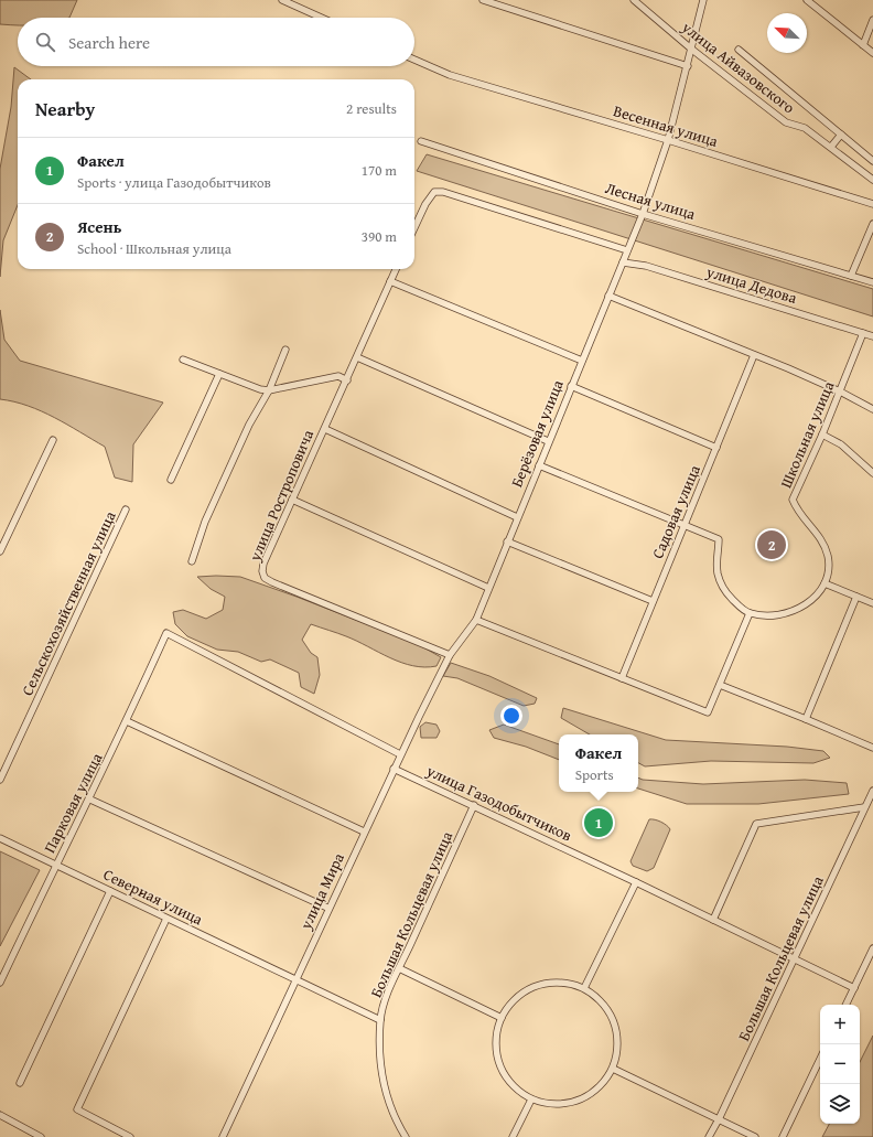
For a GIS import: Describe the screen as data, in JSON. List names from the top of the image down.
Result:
{
  "streets": {
    "street": [
      "улица Айвазовского",
      "Весенная улица",
      "Лесная улица",
      "улица Дедова",
      "Берёзовая улица",
      "Школьная улица",
      "улица Ростроповича",
      "Садовая улица",
      "Сельскохозяйственная улица",
      "Парковая улица",
      "улица Газодобытчиков",
      "улица Мира",
      "Северная улица",
      "Большая Кольцевая улица"
    ]
  },
  "crossings": [
    ["улица Айвазовского", "Берёзовая улица"],
    ["Весенная улица", "Берёзовая улица"],
    ["Лесная улица", "Берёзовая улица"],
    ["улица Дедова", "Берёзовая улица"],
    ["улица Дедова", "Школьная улица"],
    ["Берёзовая улица", "улица Ростроповича"],
    ["Берёзовая улица", "улица Мира"],
    ["улица Ростроповича", "улица Мира"],
    ["Парковая улица", "улица Мира"],
    ["Парковая улица", "Северная улица"],
    ["улица Газодобытчиков", "улица Мира"],
    ["улица Газодобытчиков", "Большая Кольцевая улица"],
    ["улица Мира", "Северная улица"],
    ["Северная улица", "Большая Кольцевая улица"]
  ],
  "north": "top left",
  "page": {
    "search": "Search here",
    "heading": ["Nearby", "2 results"],
    "list": [
      {
        "mark": "1",
        "name": "Факел",
        "note": "Sports · улица Газодобытчиков",
        "value": "170 m"
      },
      {
        "mark": "2",
        "name": "Ясень",
        "note": "School · Школьная улица",
        "value": "390 m"
      }
    ],
    "pins": ["2", "1"],
    "popup": ["Факел", "Sports"],
    "map_buttons": ["+", "−"]
  }
}
